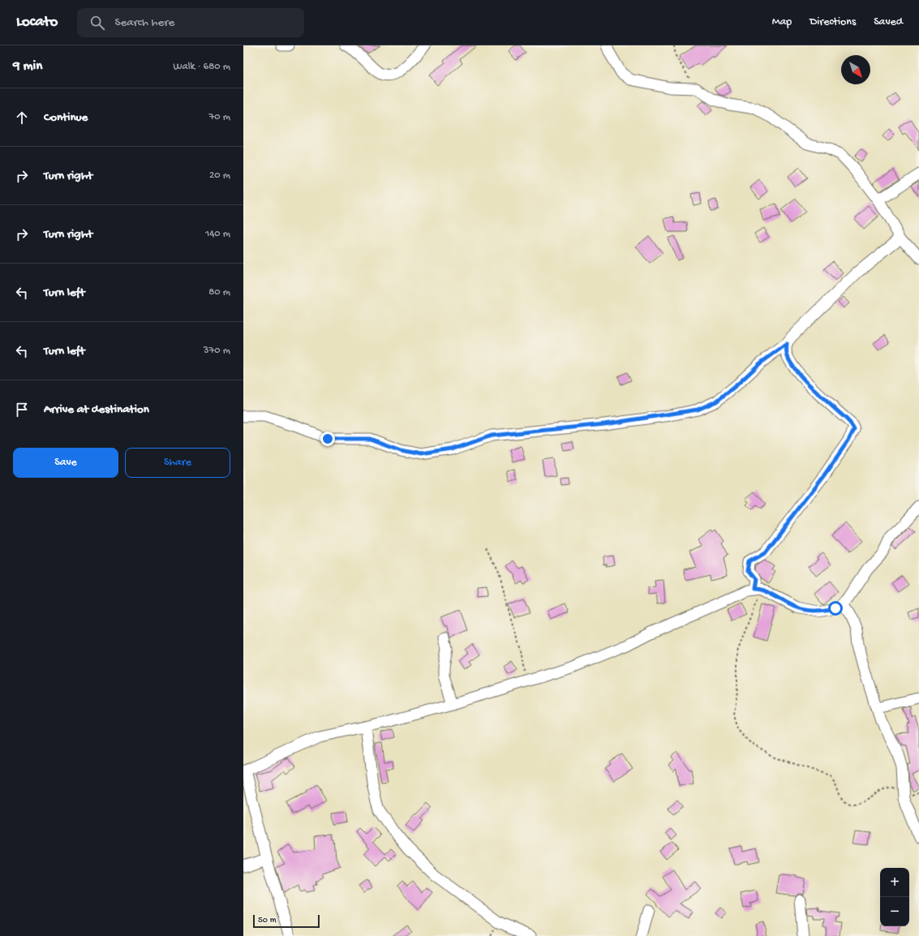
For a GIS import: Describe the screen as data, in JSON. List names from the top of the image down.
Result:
{
  "scale_bar": "50 m",
  "north": "bottom right",
  "page": {
    "header": "Locato",
    "search": "Search here",
    "nav": ["Map", "Directions", "Saved"],
    "heading": ["9 min", "Walk · 680 m"],
    "list": [
      ["Continue", "70 m"],
      ["Turn right", "20 m"],
      ["Turn right", "140 m"],
      ["Turn left", "80 m"],
      ["Turn left", "370 m"],
      "Arrive at destination"
    ],
    "buttons": ["Save", "Share"],
    "map_buttons": ["+", "−"],
    "scale": "50 m"
  }
}
